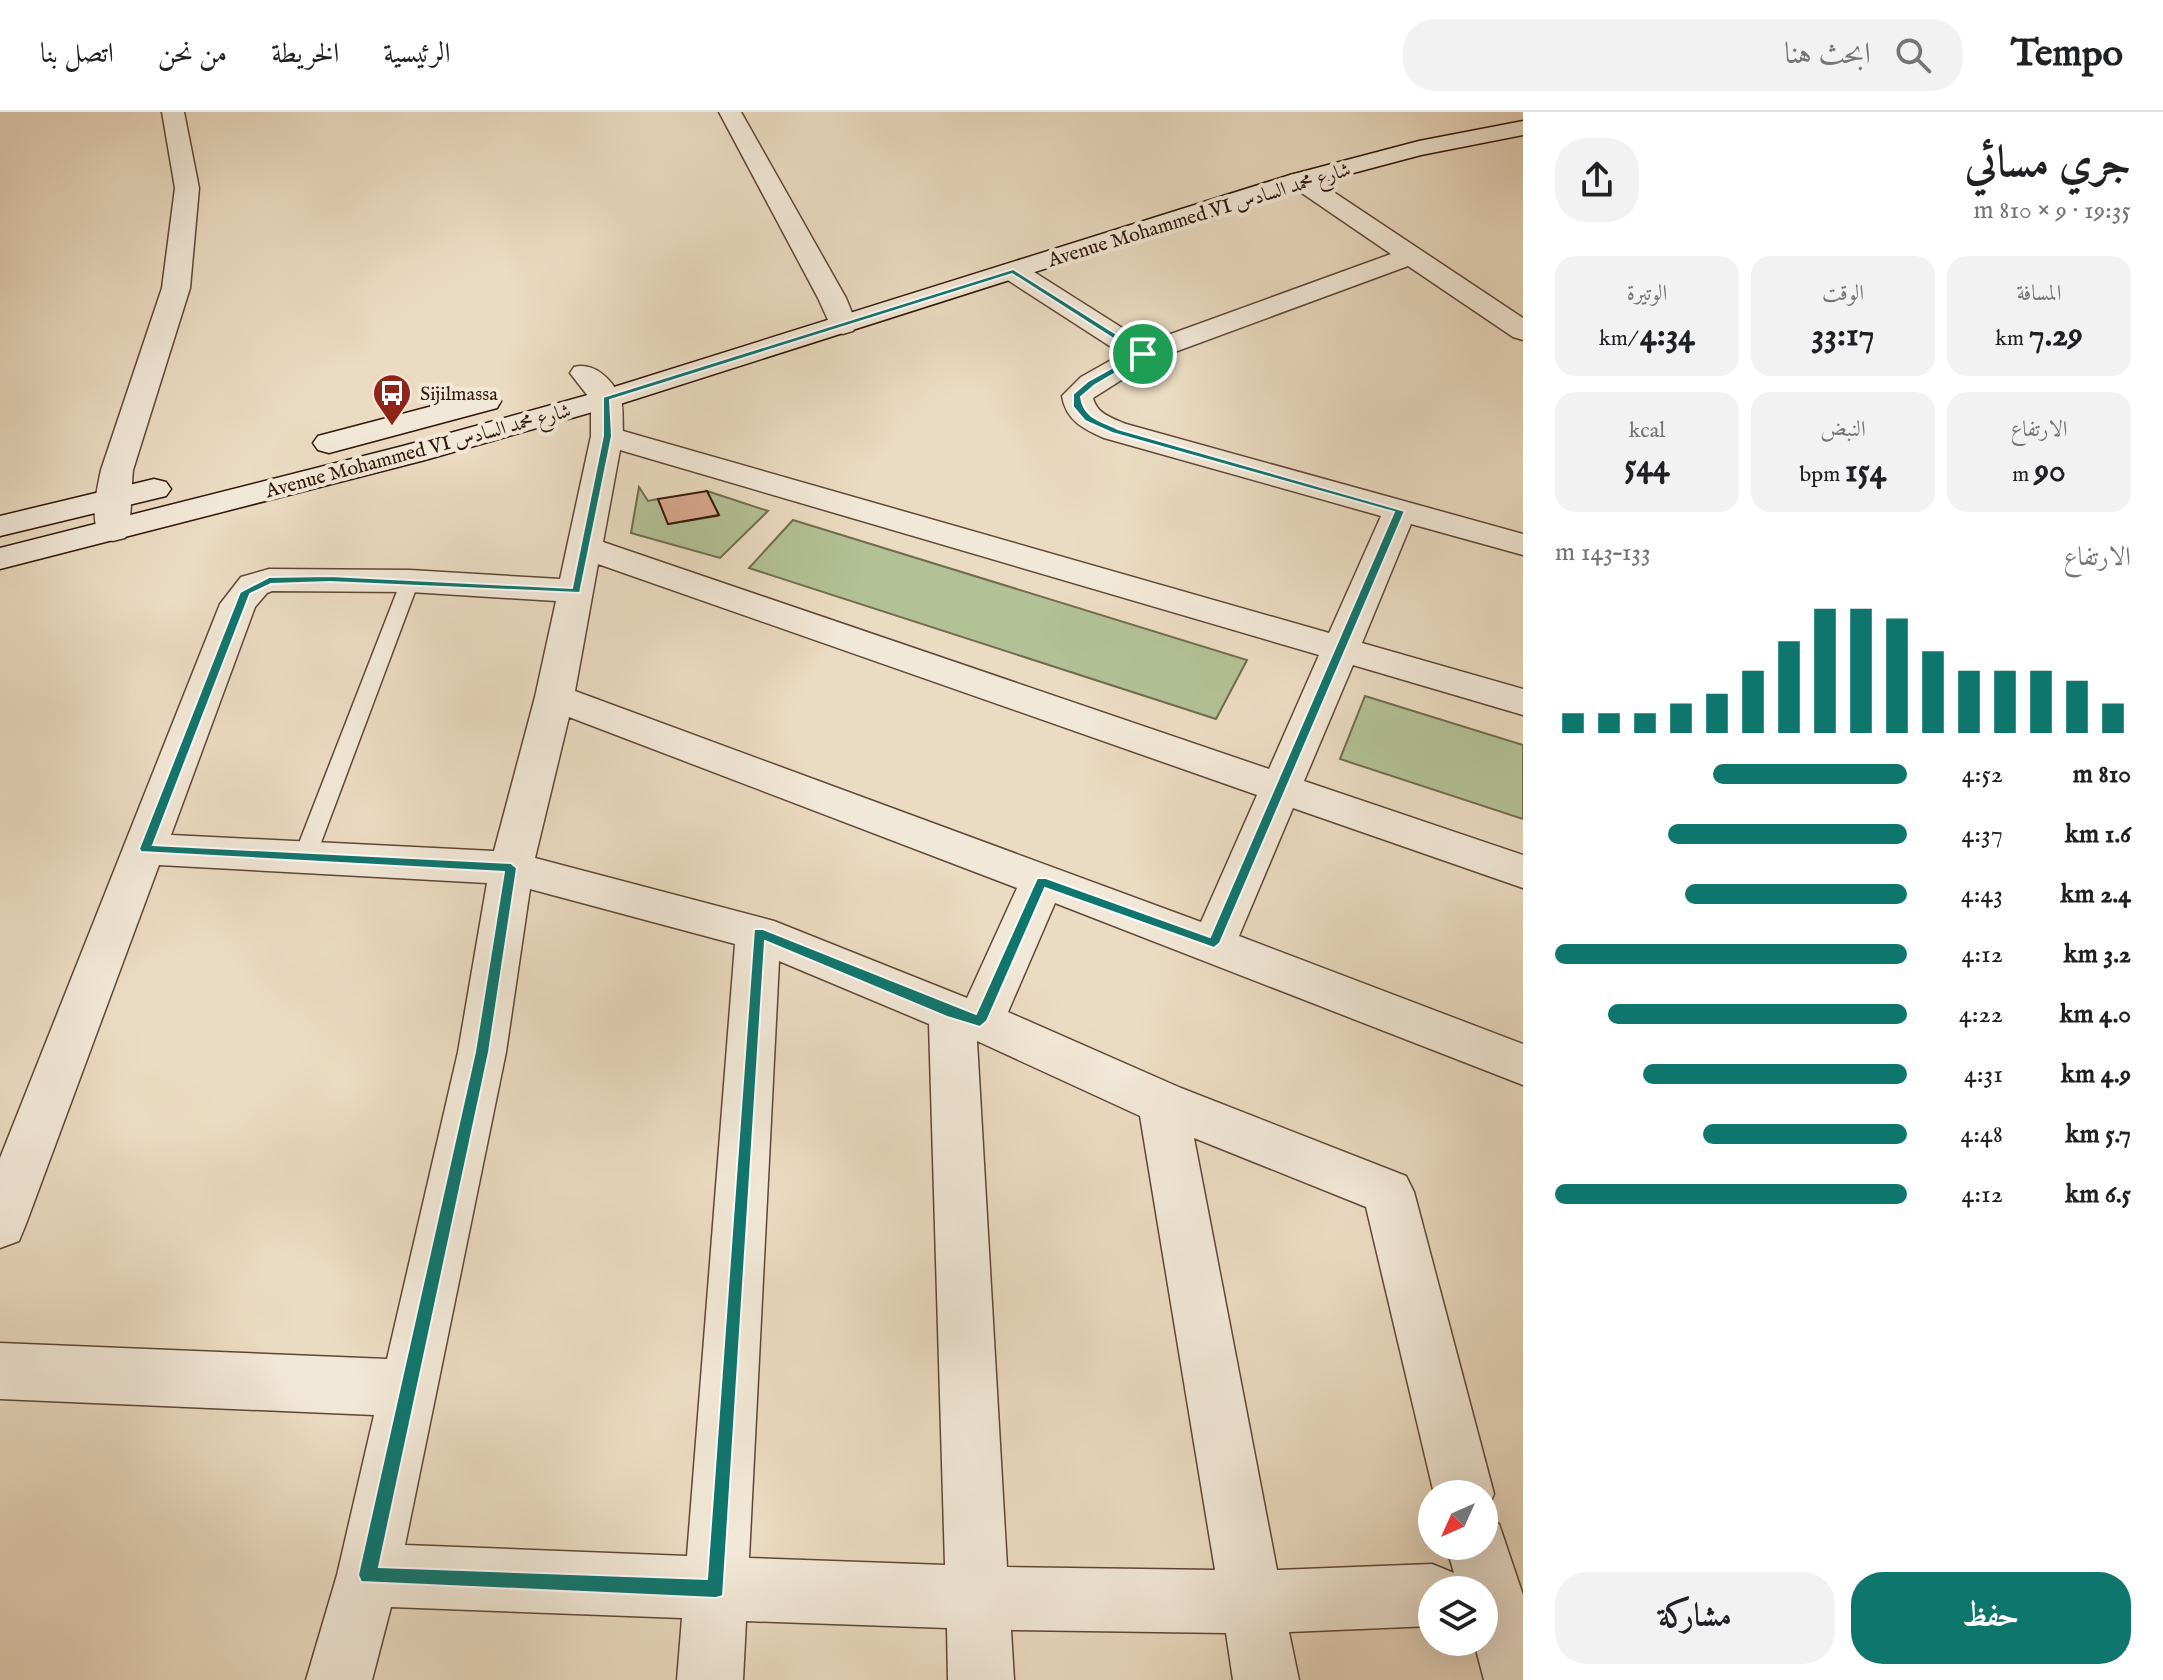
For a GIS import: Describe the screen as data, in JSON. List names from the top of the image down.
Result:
{
  "streets": {
    "street": ["Avenue Mohammed VI شارع محمد السادس"]
  },
  "places": {
    "bus stop": ["Sijilmassa"]
  },
  "north": "bottom left",
  "page": {
    "header": "Tempo",
    "search": "ابحث هنا",
    "nav": [
      "الرئيسية",
      "الخريطة",
      "من نحن",
      "اتصل بنا"
    ],
    "heading": ["جري مسائي", "19:35 · 9 × 810 m"],
    "stats": [
      ["المسافة", "7.29 km"],
      ["الوقت", "33:17"],
      ["الوتيرة", "4:34 /km"],
      ["الارتفاع", "90 m"],
      ["النبض", "154 bpm"],
      ["kcal", "544"]
    ],
    "chart": ["الارتفاع", "133–143 m"],
    "list": [
      {
        "name": "810 m",
        "note": "4:52"
      },
      {
        "name": "1.6 km",
        "note": "4:37"
      },
      {
        "name": "2.4 km",
        "note": "4:43"
      },
      {
        "name": "3.2 km",
        "note": "4:12"
      },
      {
        "name": "4.0 km",
        "note": "4:22"
      },
      {
        "name": "4.9 km",
        "note": "4:31"
      },
      {
        "name": "5.7 km",
        "note": "4:48"
      },
      {
        "name": "6.5 km",
        "note": "4:12"
      }
    ],
    "buttons": ["حفظ", "مشاركة"]
  }
}
